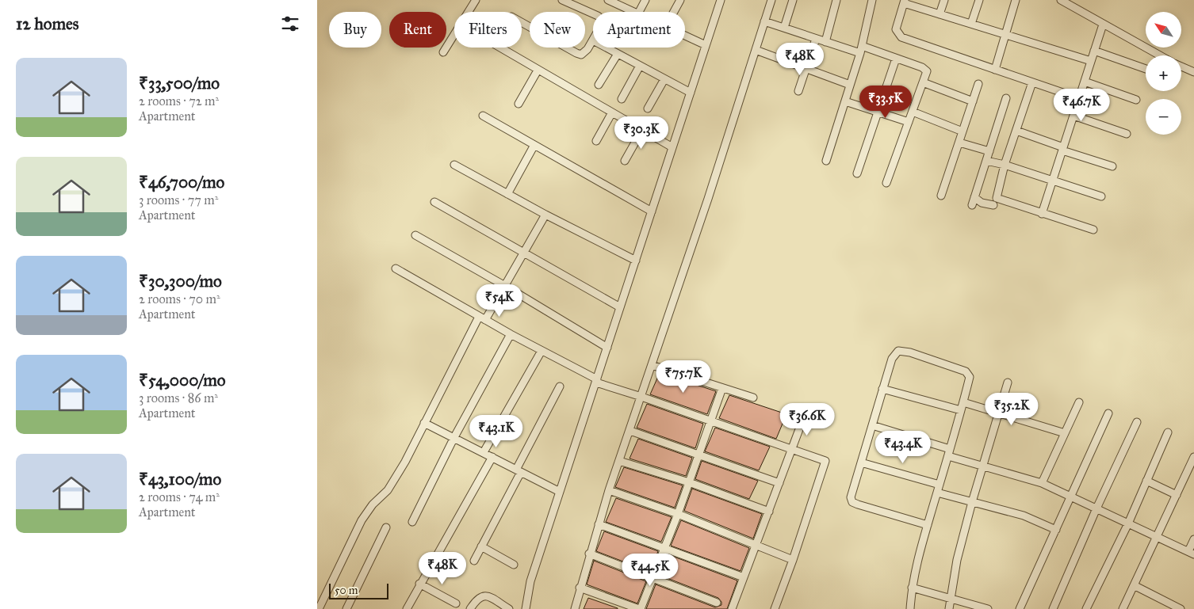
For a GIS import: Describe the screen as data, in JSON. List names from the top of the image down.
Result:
{
  "scale_bar": "50 m",
  "north": "top left",
  "page": {
    "heading": "12 homes",
    "map_buttons": ["+", "−"],
    "chip": [
      "Buy",
      "Rent",
      "Filters",
      "New",
      "Apartment"
    ],
    "price": [
      "₹48K",
      "₹33.5K",
      "₹46.7K",
      "₹30.3K",
      "₹54K",
      "₹75.7K",
      "₹35.2K",
      "₹36.6K",
      "₹43.1K",
      "₹43.4K",
      "₹48K",
      "₹44.5K"
    ],
    "list": [
      {
        "name": "₹33,500/mo",
        "note": "2 rooms · 72 m² · Apartment"
      },
      {
        "name": "₹46,700/mo",
        "note": "3 rooms · 77 m² · Apartment"
      },
      {
        "name": "₹30,300/mo",
        "note": "2 rooms · 70 m² · Apartment"
      },
      {
        "name": "₹54,000/mo",
        "note": "3 rooms · 86 m² · Apartment"
      },
      {
        "name": "₹43,100/mo",
        "note": "2 rooms · 74 m² · Apartment"
      }
    ],
    "scale": "50 m"
  }
}
